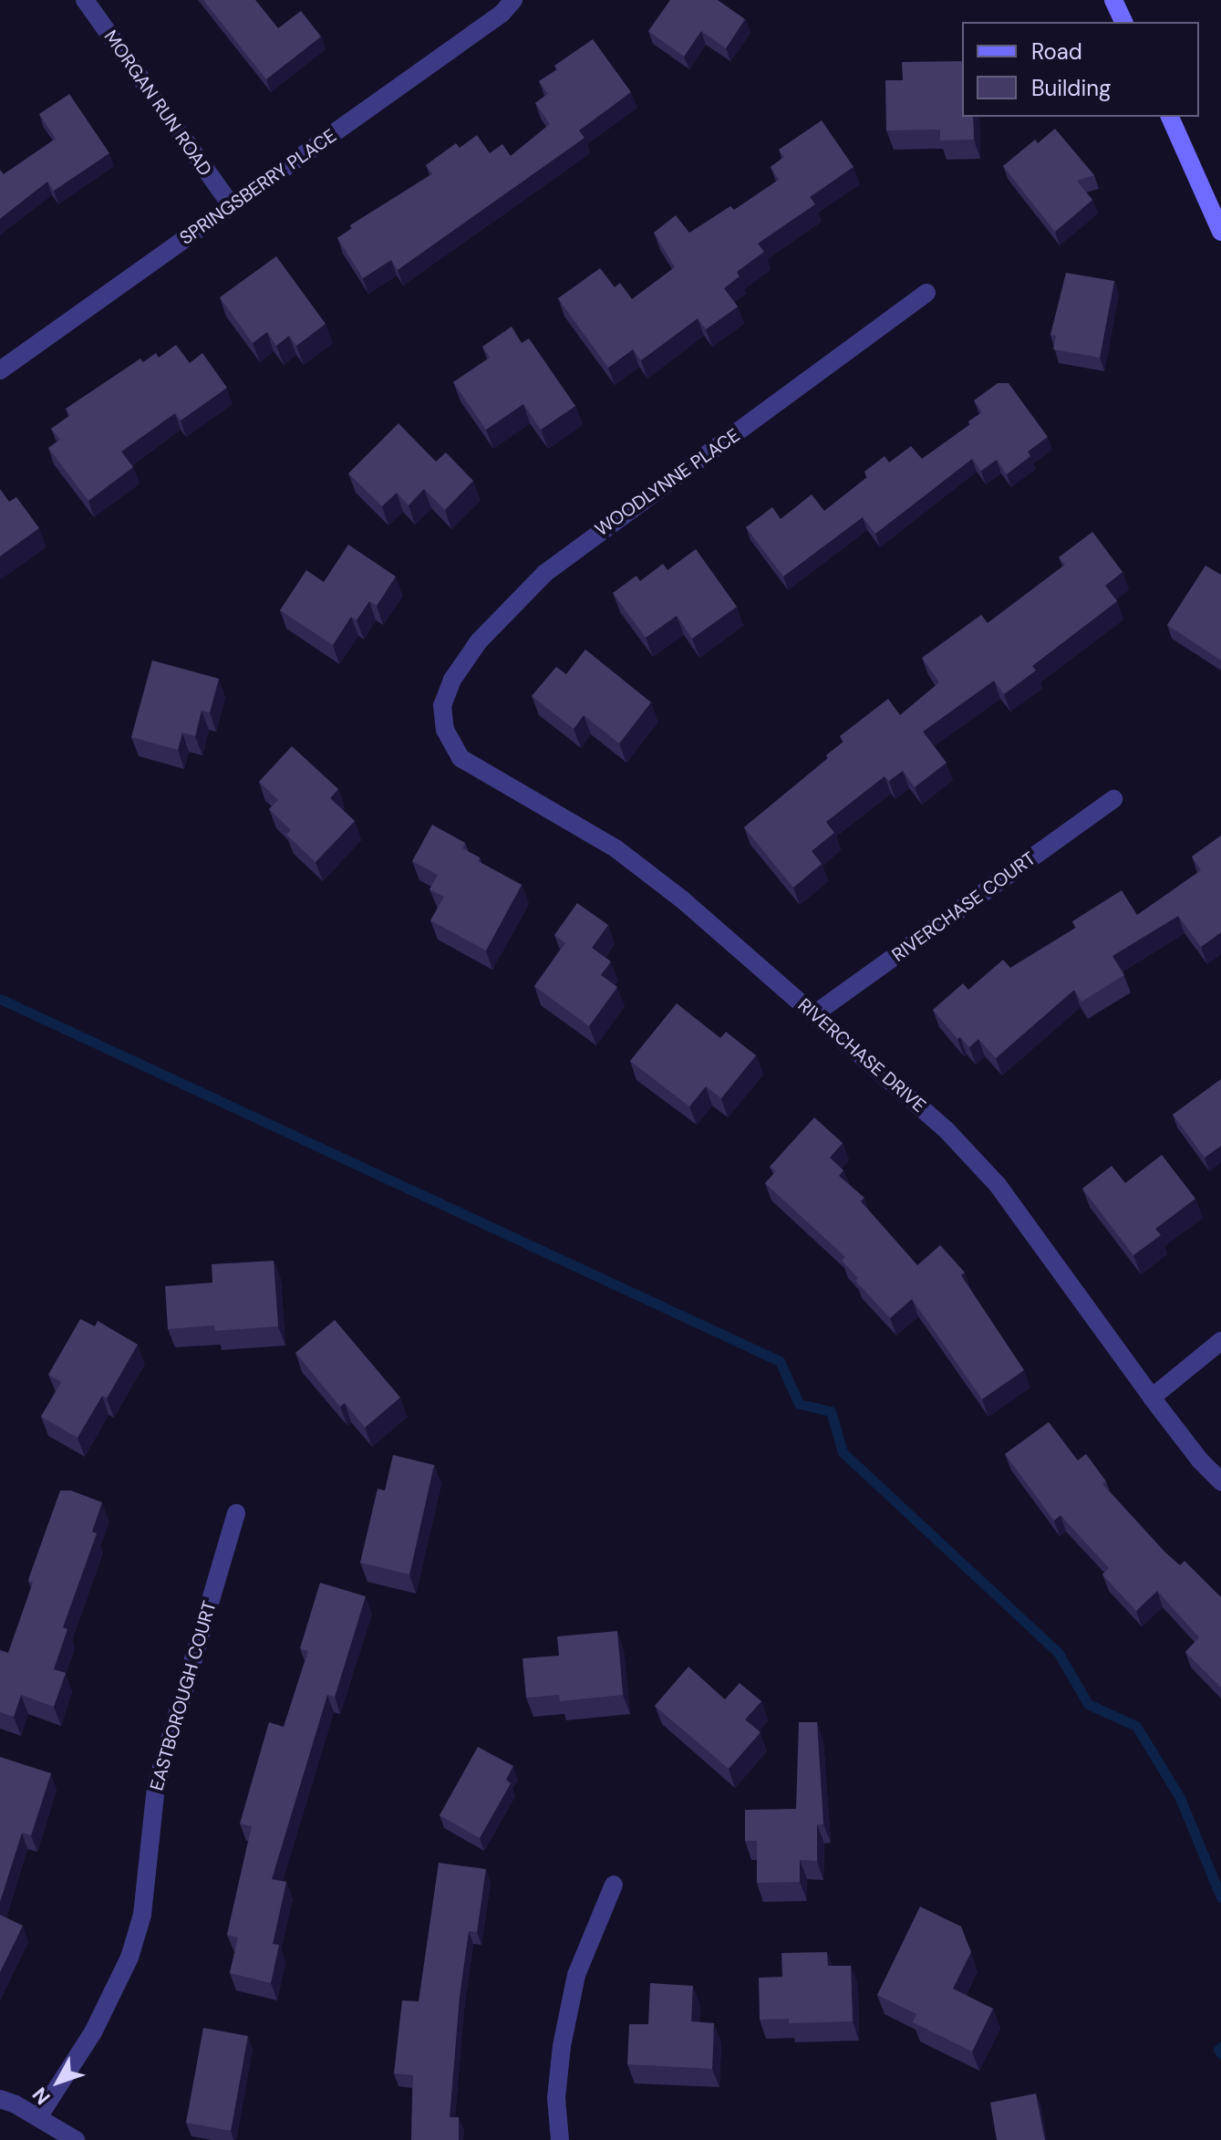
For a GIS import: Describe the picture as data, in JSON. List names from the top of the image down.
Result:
{
  "streets": {
    "street": [
      "MORGAN RUN ROAD",
      "SPRINGSBERRY PLACE",
      "WOODLYNNE PLACE",
      "RIVERCHASE COURT",
      "RIVERCHASE DRIVE",
      "EASTBOROUGH COURT"
    ]
  },
  "crossings": [
    ["MORGAN RUN ROAD", "SPRINGSBERRY PLACE"],
    ["WOODLYNNE PLACE", "RIVERCHASE DRIVE"],
    ["RIVERCHASE COURT", "RIVERCHASE DRIVE"]
  ],
  "legend": ["Road", "Building"],
  "north": "bottom left"
}
